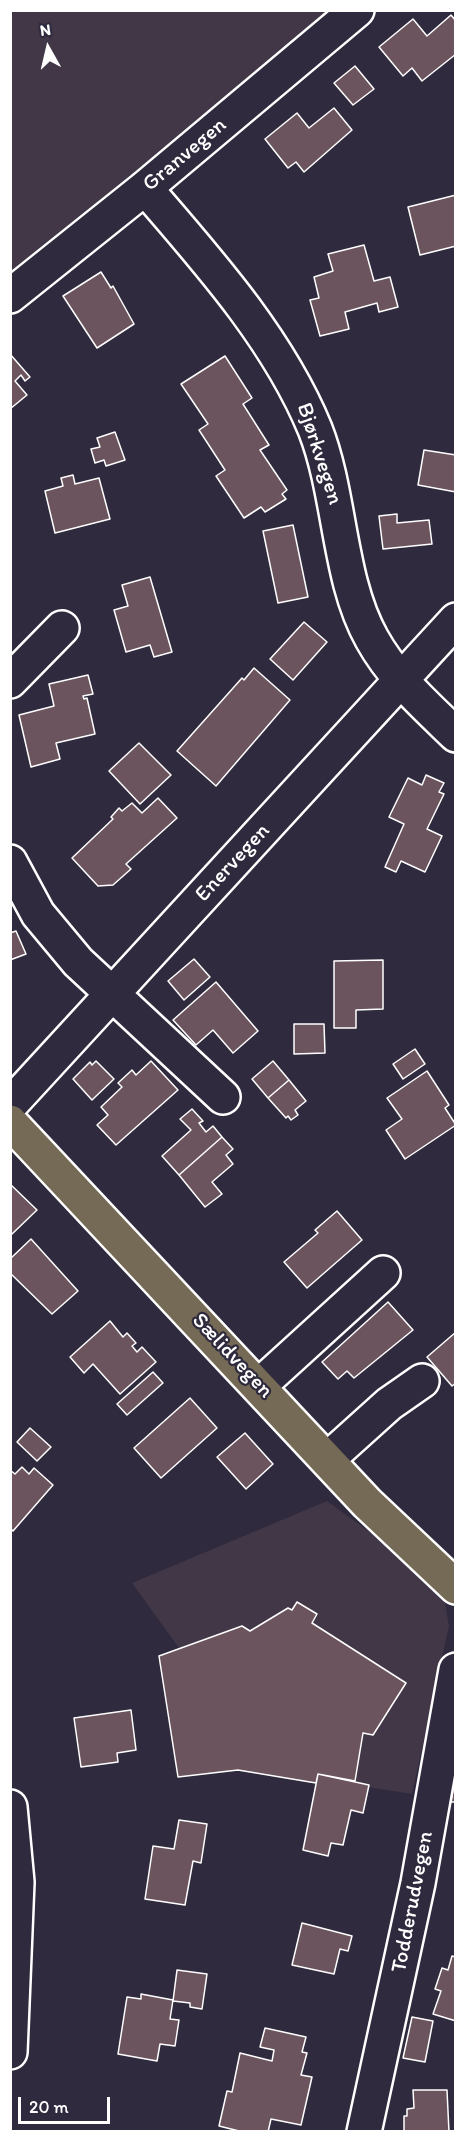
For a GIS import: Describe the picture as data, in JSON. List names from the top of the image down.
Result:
{
  "streets": {
    "main road": ["Sælidvegen"],
    "street": [
      "Granvegen",
      "Bjørkvegen",
      "Enervegen",
      "Todderudvegen"
    ]
  },
  "crossings": [
    ["Granvegen", "Bjørkvegen"],
    ["Bjørkvegen", "Enervegen"]
  ],
  "scale_bar": "20 m",
  "north": "top"
}
